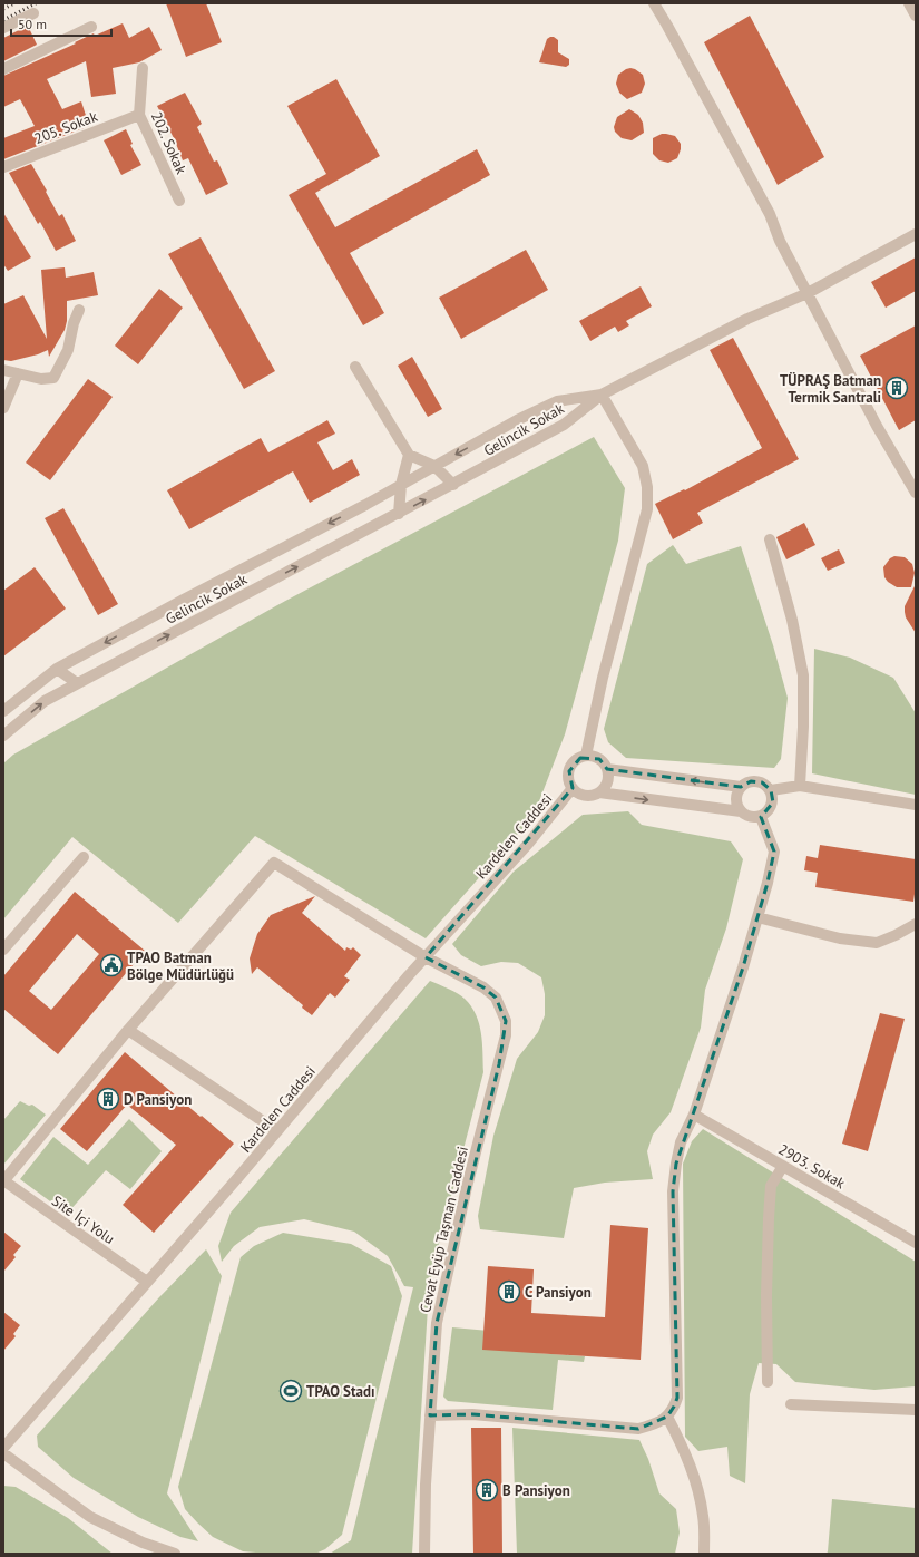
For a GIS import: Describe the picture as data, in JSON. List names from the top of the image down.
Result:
{
  "streets": {
    "street": [
      "205. Sokak",
      "202. Sokak",
      "Gelincik Sokak",
      "Kardelen Caddesi",
      "2903. Sokak",
      "Site İçi Yolu",
      "Cevat Eyüp Taşman Caddesi"
    ]
  },
  "crossings": [
    ["205. Sokak", "202. Sokak"],
    ["Kardelen Caddesi", "Site İçi Yolu"],
    ["Kardelen Caddesi", "Cevat Eyüp Taşman Caddesi"]
  ],
  "places": {
    "building": [
      "TÜPRAŞ Batman Termik Santrali",
      "D Pansiyon",
      "C Pansiyon",
      "B Pansiyon"
    ],
    "public building": ["TPAO Batman Bölge Müdürlüğü"],
    "sports": ["TPAO Stadı"]
  },
  "scale_bar": "50 m"
}
